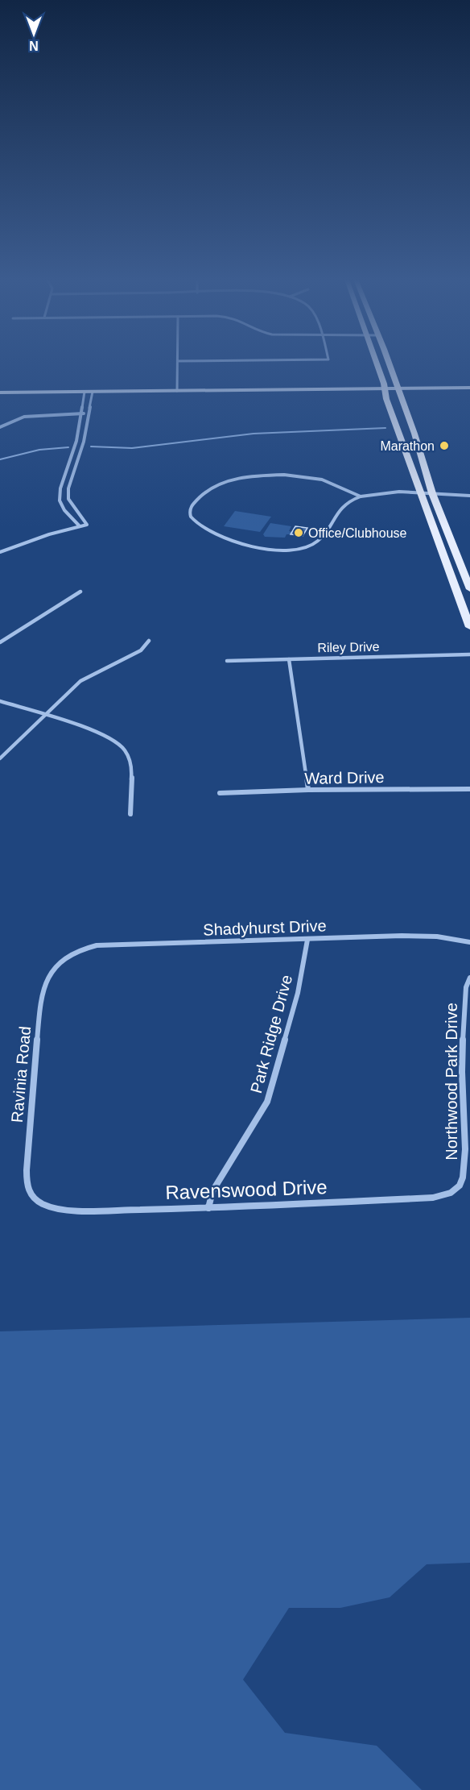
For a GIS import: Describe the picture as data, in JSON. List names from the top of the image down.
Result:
{
  "streets": {
    "street": [
      "Riley Drive",
      "Ward Drive",
      "Shadyhurst Drive",
      "Park Ridge Drive",
      "Ravinia Road",
      "Northwood Park Drive",
      "Ravenswood Drive"
    ]
  },
  "crossings": [
    ["Shadyhurst Drive", "Park Ridge Drive"],
    ["Shadyhurst Drive", "Ravinia Road"],
    ["Park Ridge Drive", "Ravenswood Drive"],
    ["Ravinia Road", "Ravenswood Drive"],
    ["Northwood Park Drive", "Ravenswood Drive"]
  ],
  "places": ["Marathon", "Office/Clubhouse"],
  "north": "bottom"
}
